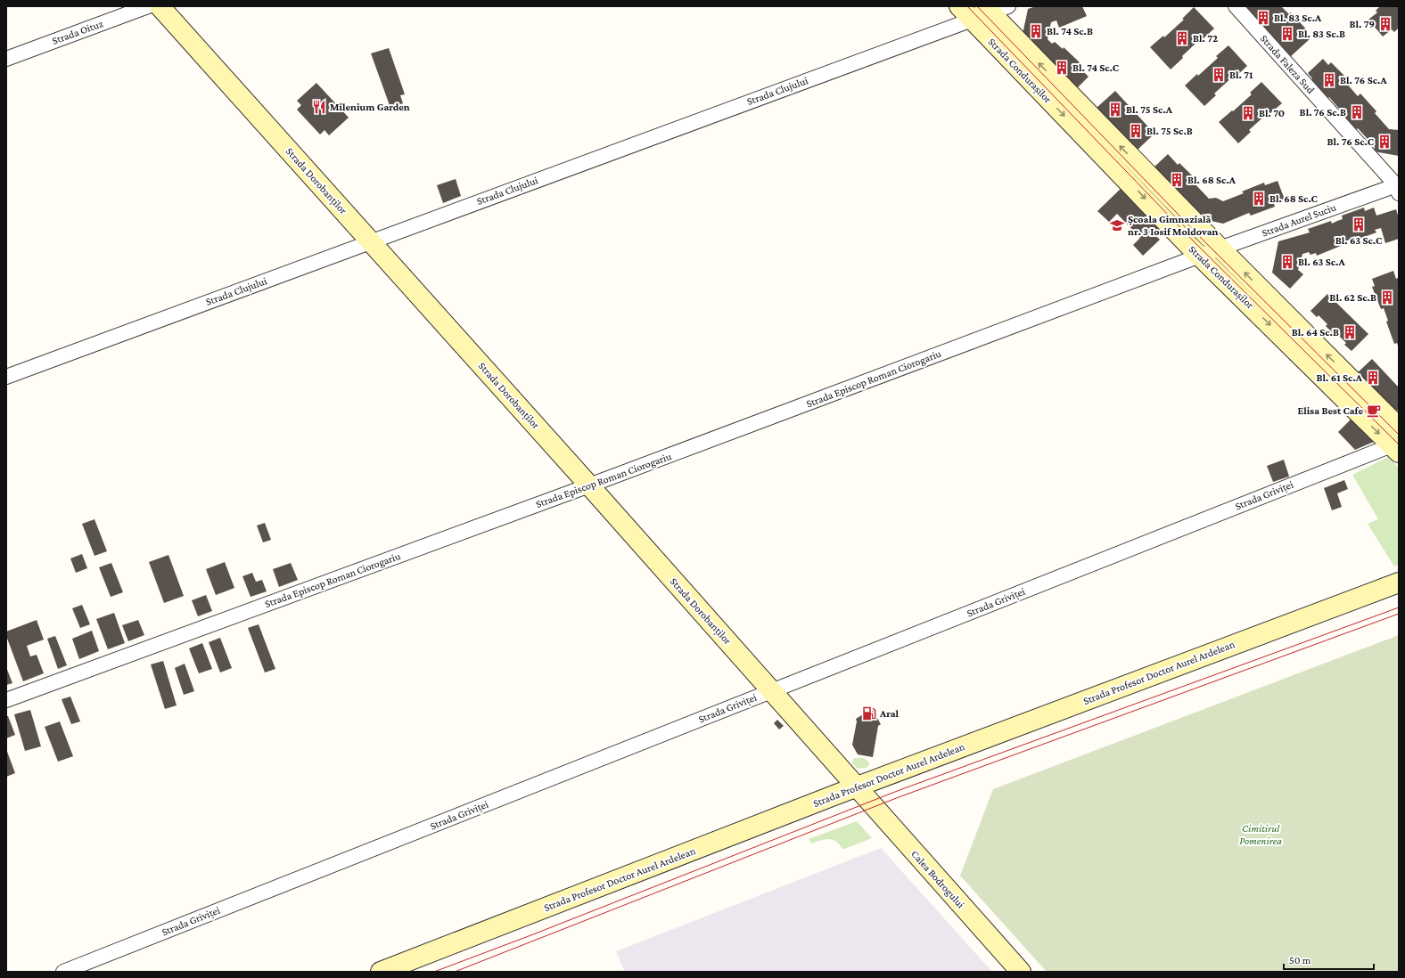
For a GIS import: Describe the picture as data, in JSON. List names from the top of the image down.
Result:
{
  "streets": {
    "main road": [
      "Strada Condurașilor",
      "Strada Dorobanților",
      "Strada Profesor Doctor Aurel Ardelean",
      "Calea Bodrogului"
    ],
    "street": [
      "Strada Oituz",
      "Strada Faleza Sud",
      "Strada Clujului",
      "Strada Aurel Suciu",
      "Strada Episcop Roman Ciorogariu",
      "Strada Griviței"
    ]
  },
  "crossings": [
    ["Strada Faleza Sud", "Strada Aurel Suciu"],
    ["Strada Condurașilor", "Strada Clujului"],
    ["Strada Condurașilor", "Strada Aurel Suciu"],
    ["Strada Condurașilor", "Strada Episcop Roman Ciorogariu"],
    ["Strada Condurașilor", "Strada Griviței"],
    ["Strada Clujului", "Strada Dorobanților"],
    ["Strada Dorobanților", "Strada Episcop Roman Ciorogariu"],
    ["Strada Dorobanților", "Strada Griviței"],
    ["Strada Dorobanților", "Strada Profesor Doctor Aurel Ardelean"],
    ["Strada Dorobanților", "Calea Bodrogului"],
    ["Strada Aurel Suciu", "Strada Episcop Roman Ciorogariu"],
    ["Strada Profesor Doctor Aurel Ardelean", "Calea Bodrogului"]
  ],
  "parks": ["Cimitirul Pomenirea"],
  "places": {
    "building": [
      "Bl. 83 Sc.A",
      "Bl. 79",
      "Bl. 74 Sc.B",
      "Bl. 83 Sc.B",
      "Bl. 72",
      "Bl. 74 Sc.C",
      "Bl. 71",
      "Bl. 76 Sc.A",
      "Bl. 75 Sc.A",
      "Bl. 76 Sc.B",
      "Bl. 70",
      "Bl. 75 Sc.B",
      "Bl. 76 Sc.C",
      "Bl. 68 Sc.A",
      "Bl. 68 Sc.C",
      "Bl. 63 Sc.C",
      "Bl. 63 Sc.A",
      "Bl. 62 Sc.B",
      "Bl. 64 Sc.B",
      "Bl. 61 Sc.A"
    ],
    "restaurant": ["Milenium Garden"],
    "school or university": ["Școala Gimnazială nr. 3 Iosif Moldovan"],
    "cafe": ["Elisa Best Cafe"],
    "fuel station": ["Aral"]
  },
  "scale_bar": "50 m"
}
